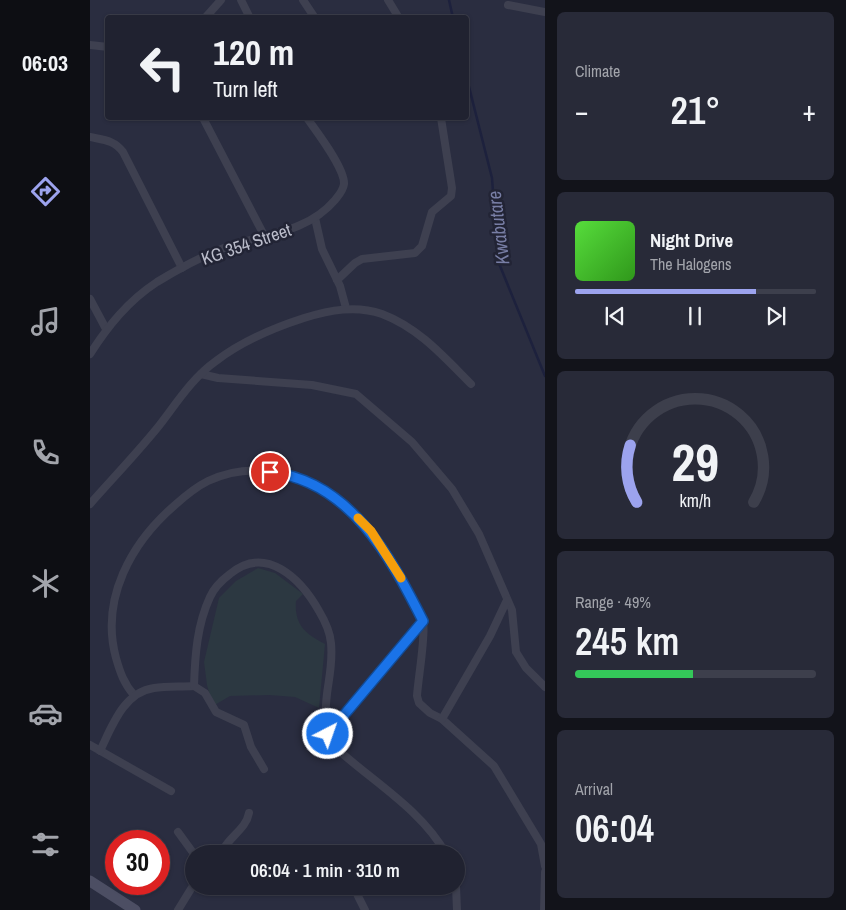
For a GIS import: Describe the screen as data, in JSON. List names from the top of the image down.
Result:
{
  "streets": {
    "street": ["KG 354 Street"]
  },
  "water": ["Kwabutare"],
  "page": {
    "tabs": "06:03",
    "tile": [
      "Climate",
      ["Range · 49%", "245 km"],
      ["Arrival", "06:04"]
    ],
    "turn": ["120 m", "Turn left"],
    "heat": ["−", "21°", "+"],
    "song": ["Night Drive", "The Halogens"],
    "limit": "30",
    "trip": "06:04 · 1 min · 310 m",
    "gauge": ["29", "km/h"]
  }
}
